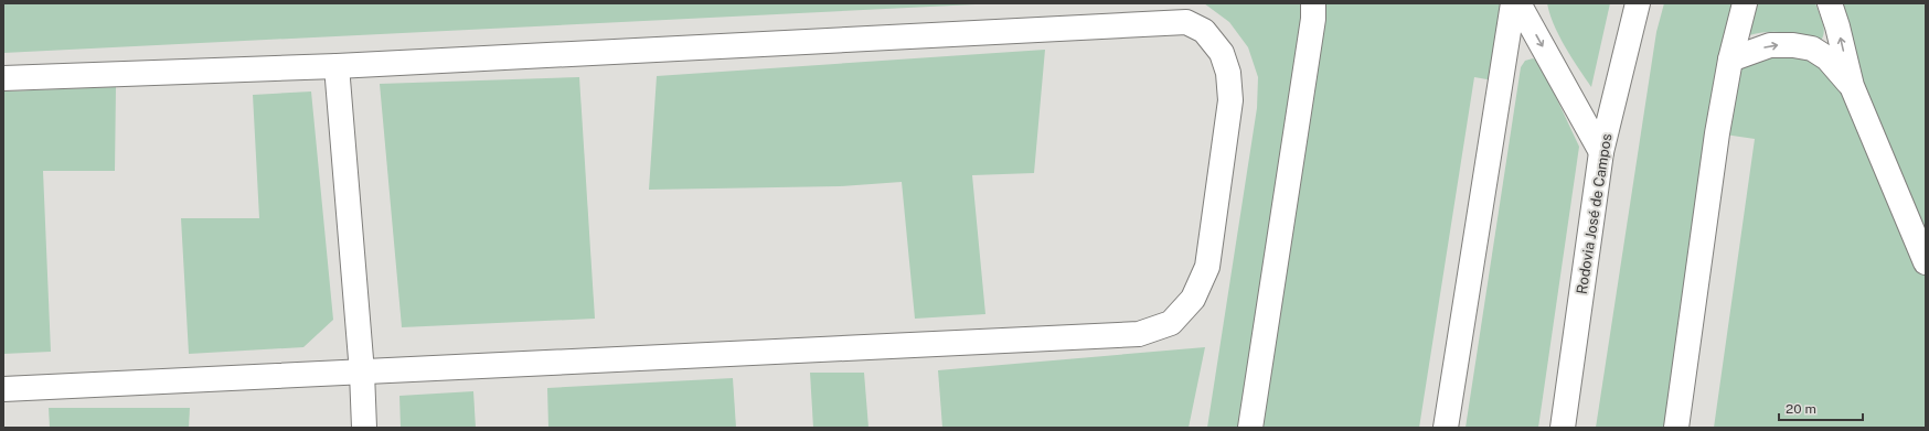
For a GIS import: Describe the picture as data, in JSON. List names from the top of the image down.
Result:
{
  "streets": {
    "street": ["Rodovia José de Campos"]
  },
  "scale_bar": "20 m"
}
